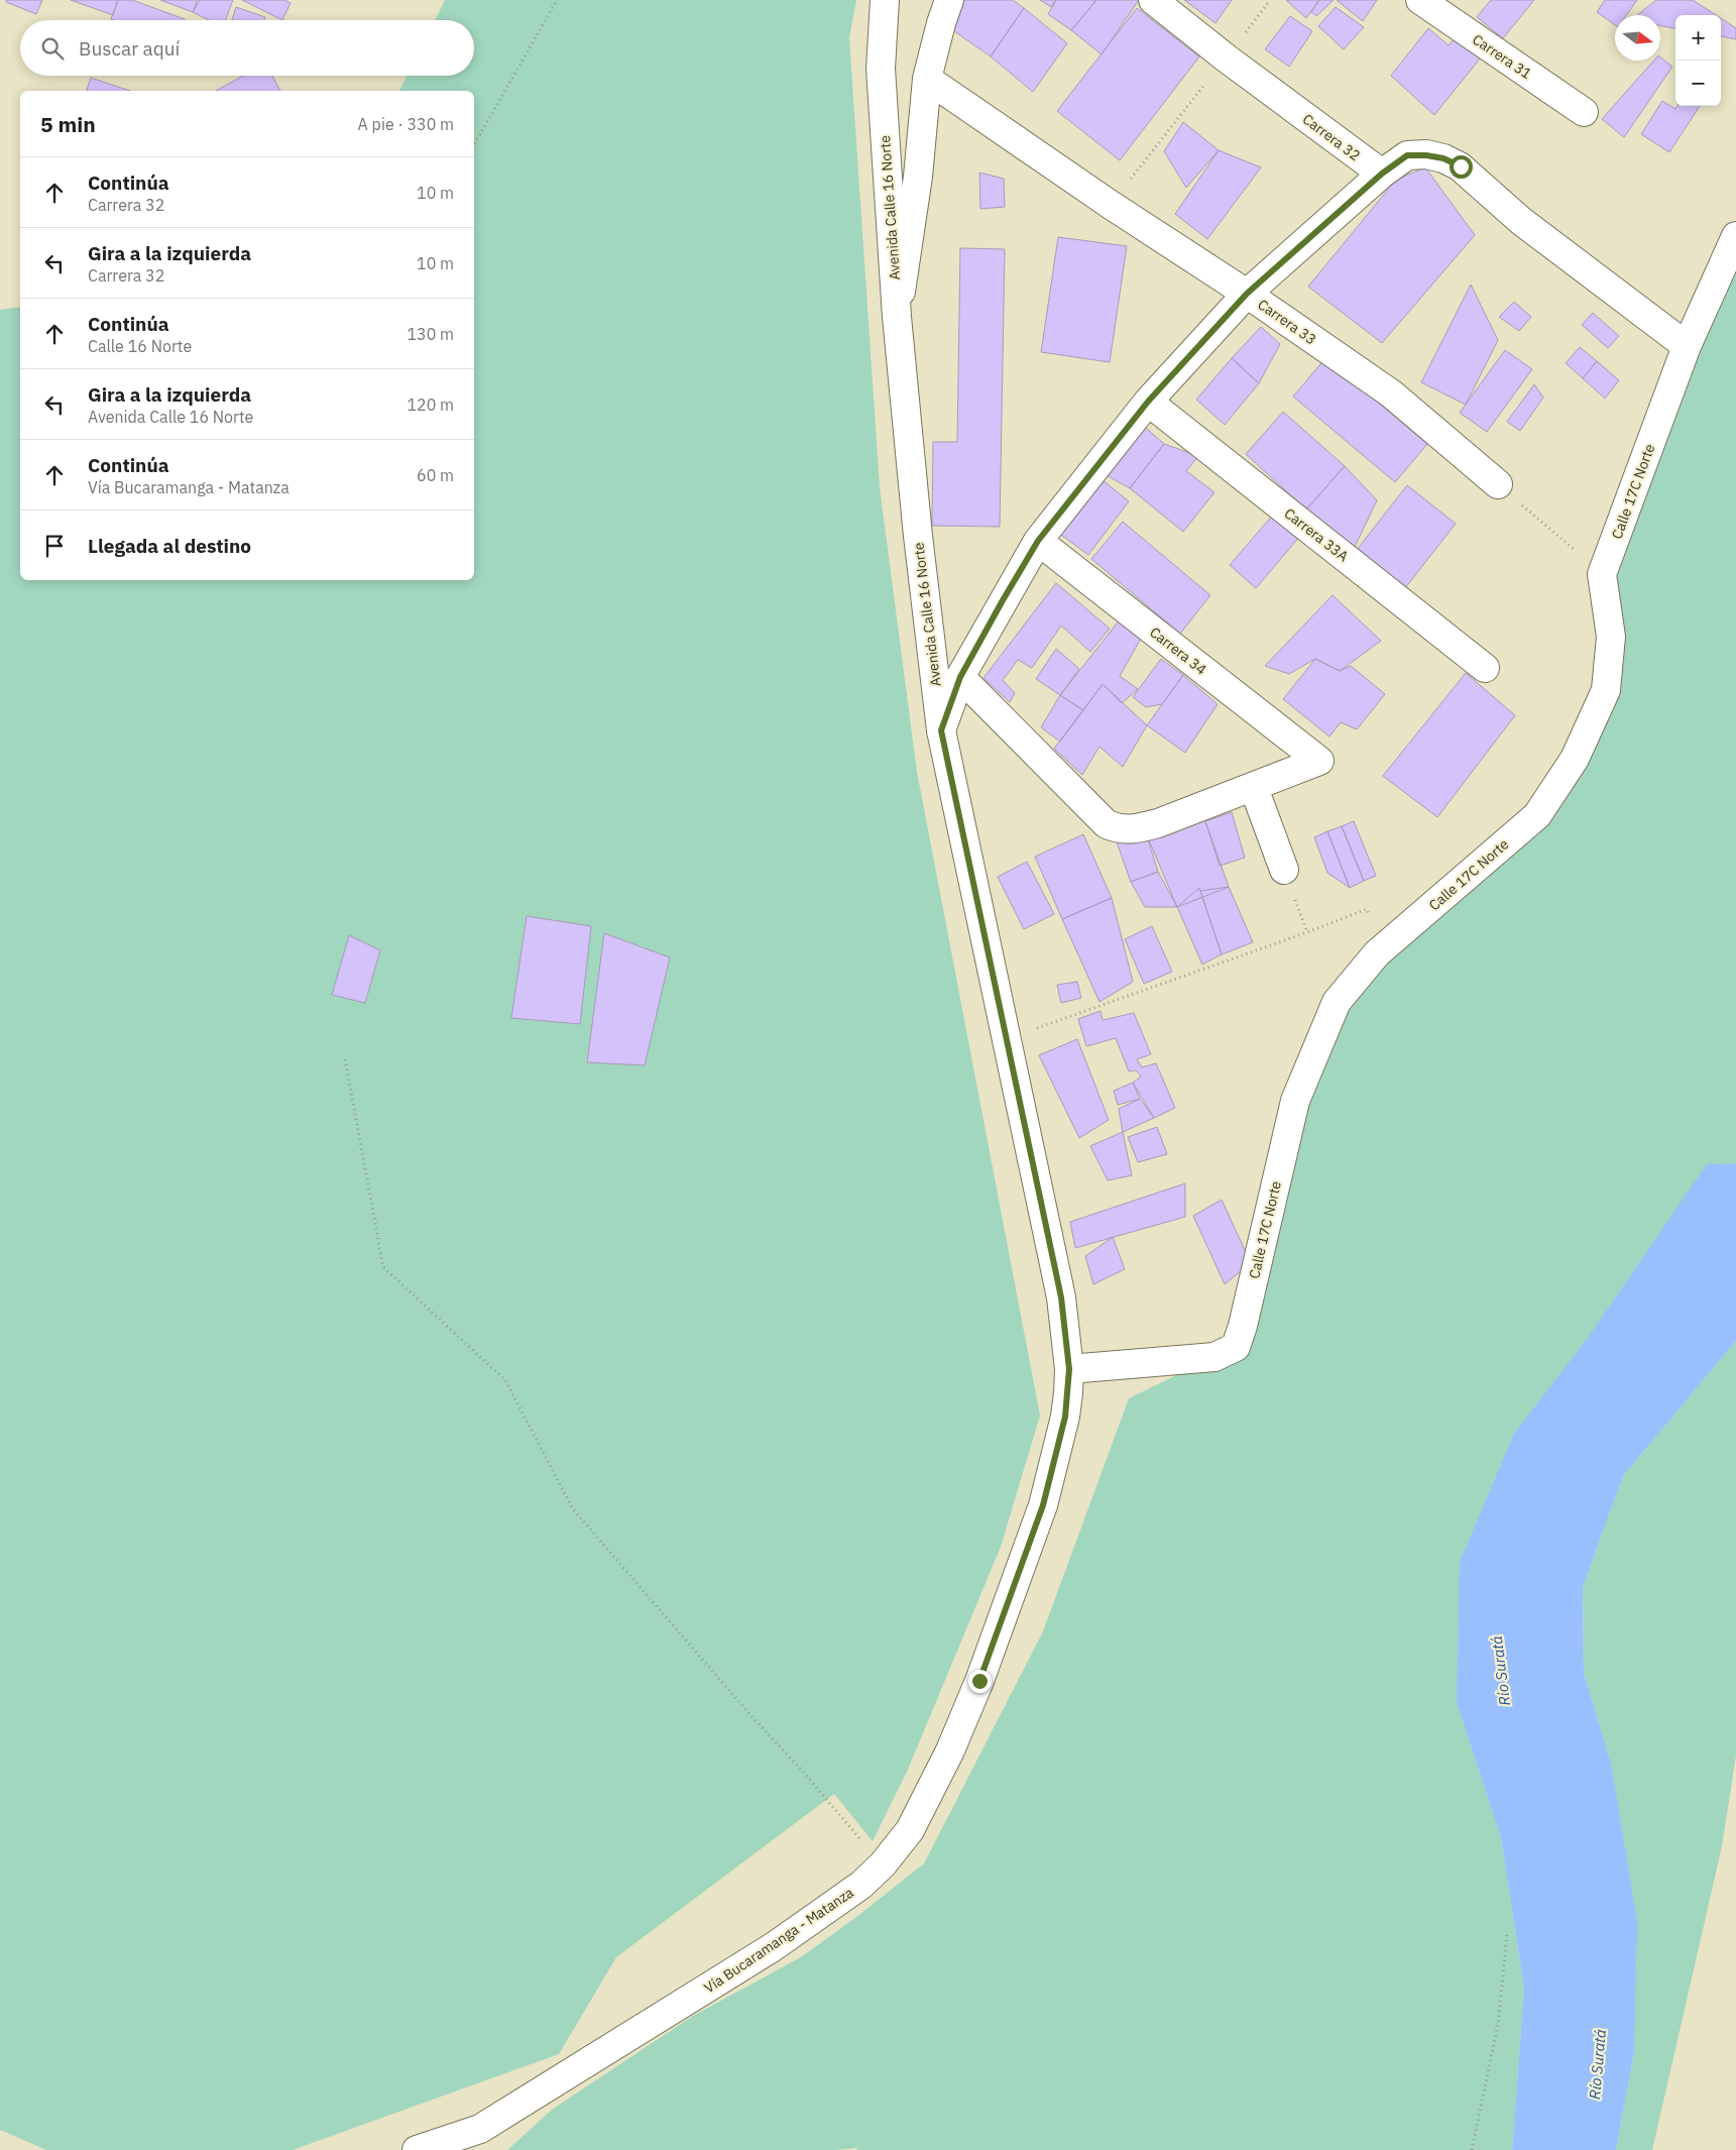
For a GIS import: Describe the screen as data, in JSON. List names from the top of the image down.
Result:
{
  "streets": {
    "street": [
      "Carrera 31",
      "Carrera 32",
      "Avenida Calle 16 Norte",
      "Carrera 33",
      "Calle 17C Norte",
      "Carrera 33A",
      "Carrera 34",
      "Vía Bucaramanga - Matanza"
    ]
  },
  "crossings": [
    ["Avenida Calle 16 Norte", "Calle 17C Norte"],
    ["Avenida Calle 16 Norte", "Vía Bucaramanga - Matanza"],
    ["Calle 17C Norte", "Vía Bucaramanga - Matanza"]
  ],
  "water": ["Río Suratá"],
  "north": "right",
  "page": {
    "map_buttons": ["+", "−"],
    "search": "Buscar aquí",
    "heading": ["5 min", "A pie · 330 m"],
    "list": [
      ["Continúa", "Carrera 32", "10 m"],
      ["Gira a la izquierda", "Carrera 32", "10 m"],
      ["Continúa", "Calle 16 Norte", "130 m"],
      ["Gira a la izquierda", "Avenida Calle 16 Norte", "120 m"],
      ["Continúa", "Vía Bucaramanga - Matanza", "60 m"],
      "Llegada al destino"
    ]
  }
}
